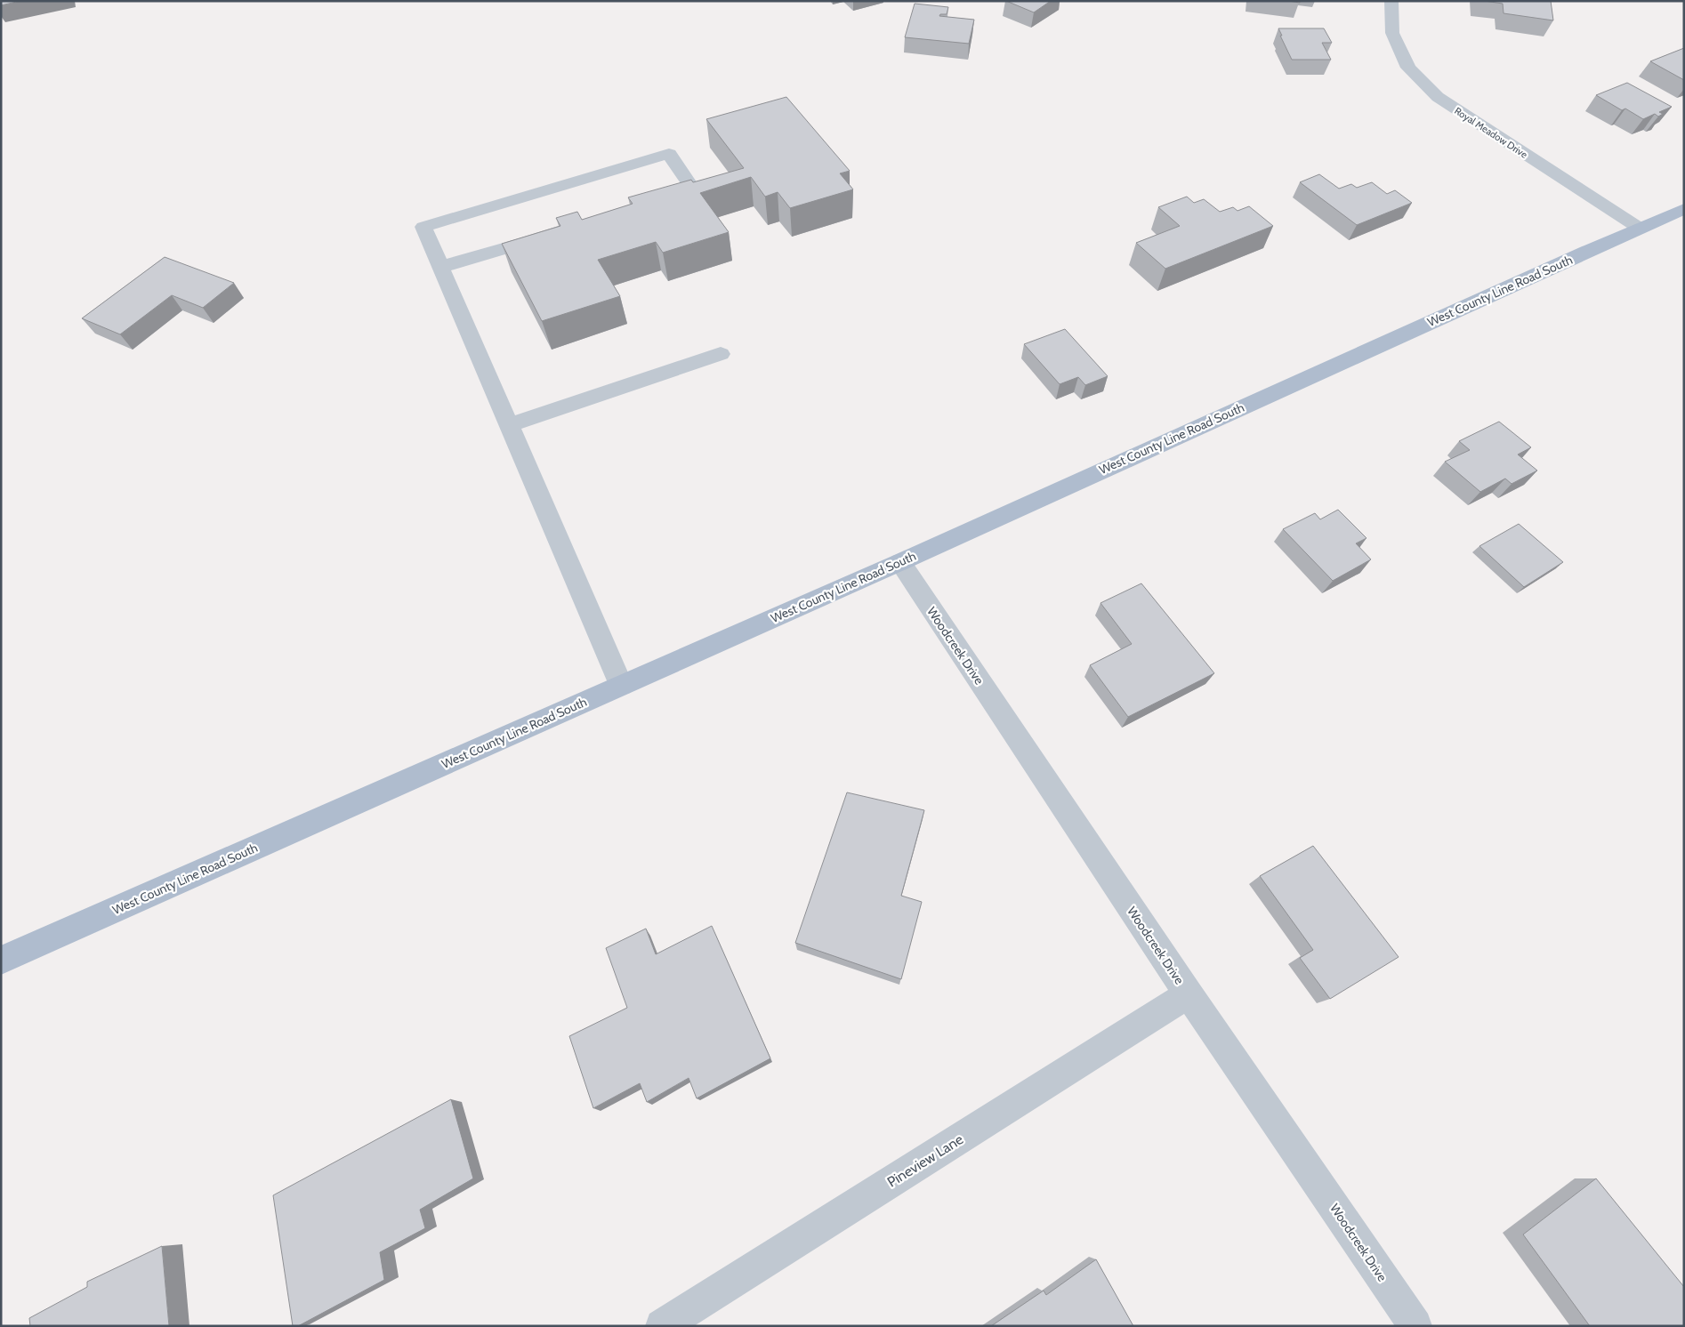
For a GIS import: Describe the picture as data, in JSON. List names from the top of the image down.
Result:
{
  "streets": {
    "main road": ["West County Line Road South"],
    "street": ["Royal Meadow Drive", "Woodcreek Drive", "Pineview Lane"]
  },
  "crossings": [
    ["Royal Meadow Drive", "West County Line Road South"],
    ["West County Line Road South", "Woodcreek Drive"],
    ["Woodcreek Drive", "Pineview Lane"]
  ]
}
